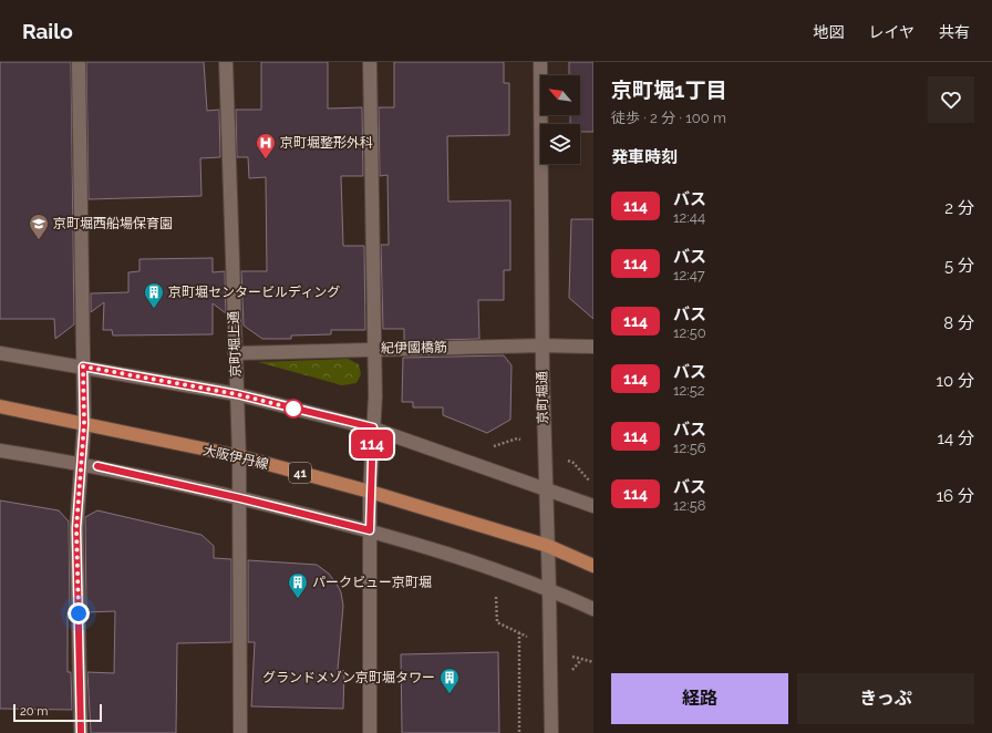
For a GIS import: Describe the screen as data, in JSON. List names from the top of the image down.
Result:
{
  "streets": {
    "main road": ["大阪伊丹線", "41"],
    "street": ["京町堀上通", "紀伊國橋筋", "京町堀通"]
  },
  "crossings": [
    ["京町堀上通", "紀伊國橋筋"],
    ["京町堀上通", "大阪伊丹線"],
    ["紀伊國橋筋", "京町堀通"],
    ["京町堀通", "大阪伊丹線"]
  ],
  "places": {
    "hospital": ["京町堀整形外科"],
    "school or university": ["京町堀西船場保育園"],
    "building": ["京町堀センタービルディング", "パークビュー京町堀", "グランドメゾン京町堀タワー"]
  },
  "lines": ["bus line 114"],
  "scale_bar": "20 m",
  "north": "top left",
  "page": {
    "header": "Railo",
    "nav": ["地図", "レイヤ", "共有"],
    "on_map": "114",
    "heading": [
      ["京町堀1丁目", "徒歩 · 2 分 · 100 m"],
      "発車時刻"
    ],
    "list": [
      {
        "mark": "114",
        "name": "バス",
        "note": "12:44",
        "value": "2 分"
      },
      {
        "mark": "114",
        "name": "バス",
        "note": "12:47",
        "value": "5 分"
      },
      {
        "mark": "114",
        "name": "バス",
        "note": "12:50",
        "value": "8 分"
      },
      {
        "mark": "114",
        "name": "バス",
        "note": "12:52",
        "value": "10 分"
      },
      {
        "mark": "114",
        "name": "バス",
        "note": "12:56",
        "value": "14 分"
      },
      {
        "mark": "114",
        "name": "バス",
        "note": "12:58",
        "value": "16 分"
      }
    ],
    "buttons": ["経路", "きっぷ"],
    "scale": "20 m"
  }
}
